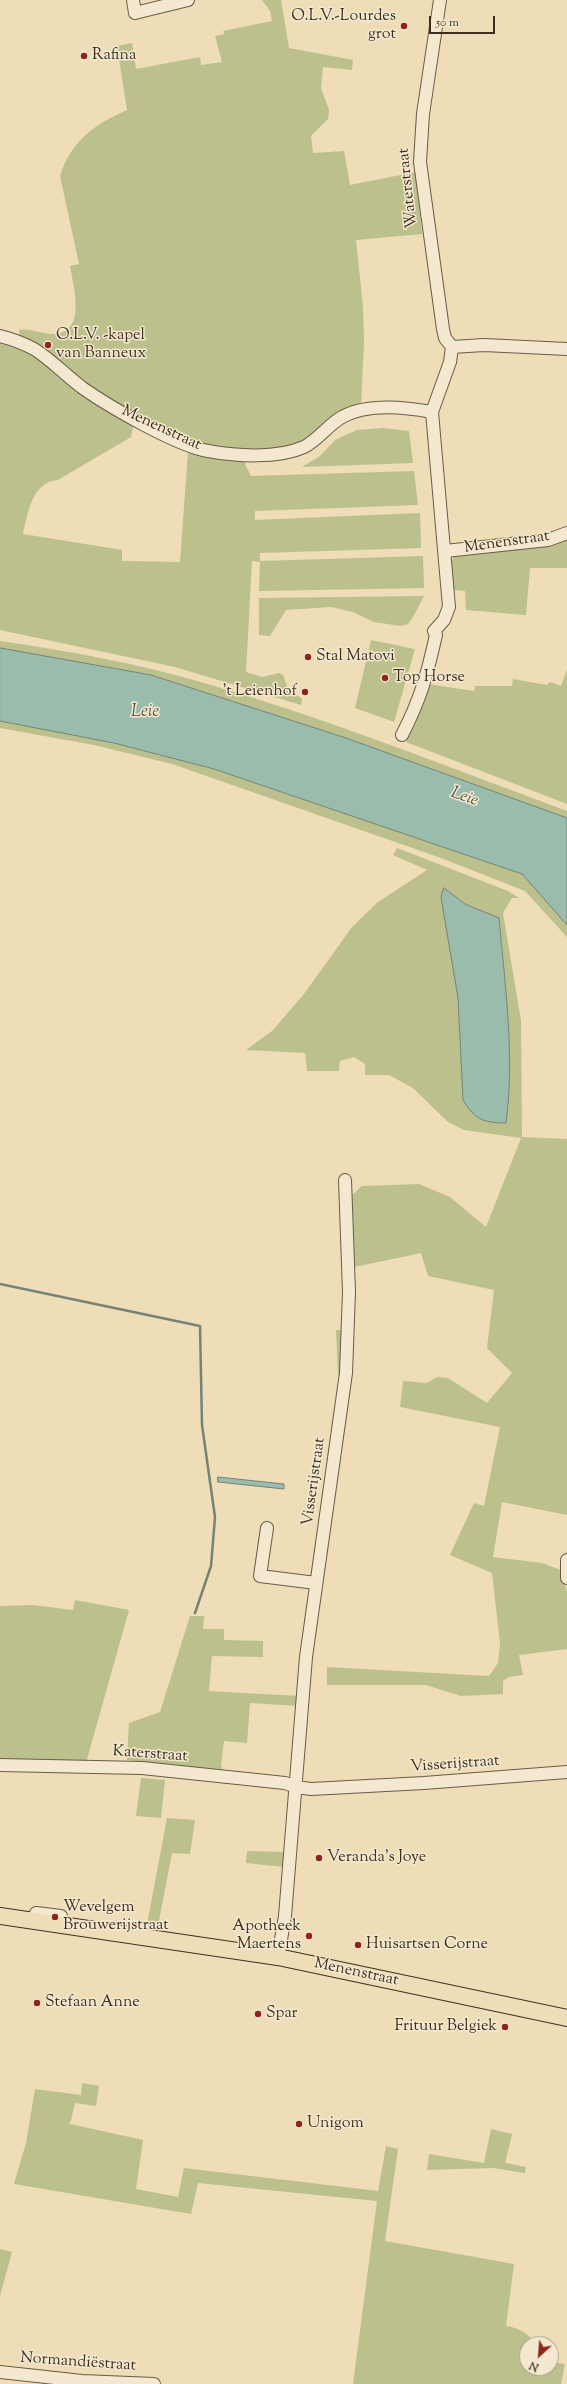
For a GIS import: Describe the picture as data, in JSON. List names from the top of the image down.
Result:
{
  "streets": {
    "main road": ["Menenstraat"],
    "street": [
      "Waterstraat",
      "Visserijstraat",
      "Katerstraat",
      "Normandiëstraat"
    ]
  },
  "crossings": [
    ["Menenstraat", "Visserijstraat"],
    ["Visserijstraat", "Katerstraat"]
  ],
  "water": ["Leie"],
  "places": [
    "O.L.V.-Lourdes grot",
    "Rafina",
    "O.L.V. -kapel van Banneux",
    "Stal Matovi",
    "Top Horse",
    "'t Leienhof",
    "Veranda's Joye",
    "Wevelgem Brouwerijstraat",
    "Apotheek Maertens",
    "Huisartsen Corne",
    "Stefaan Anne",
    "Spar",
    "Frituur Belgiek",
    "Unigom"
  ],
  "scale_bar": "50 m",
  "north": "bottom left"
}
